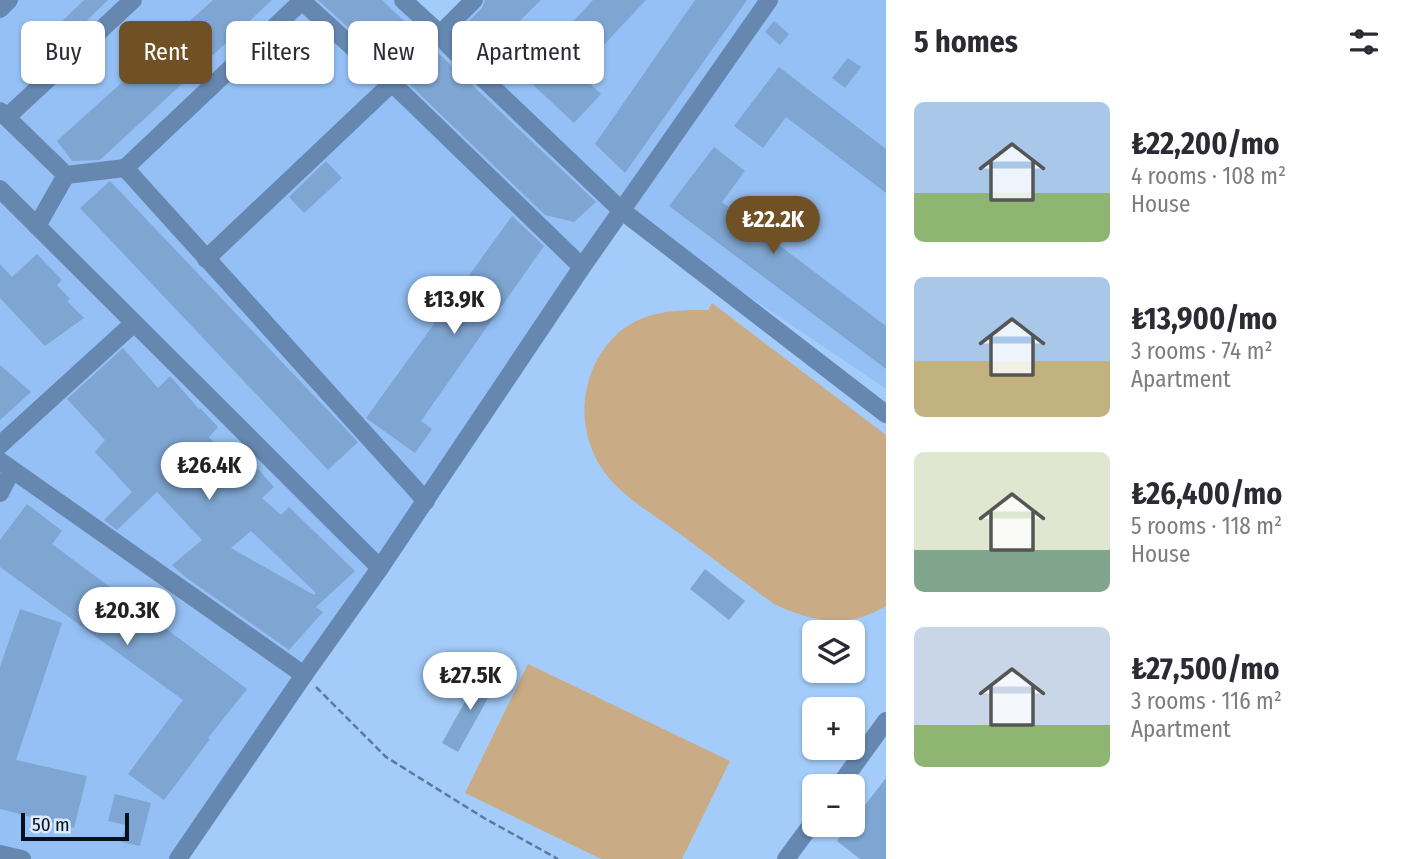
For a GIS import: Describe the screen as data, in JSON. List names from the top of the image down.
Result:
{
  "scale_bar": "50 m",
  "page": {
    "heading": "5 homes",
    "chip": [
      "Buy",
      "Rent",
      "Filters",
      "New",
      "Apartment"
    ],
    "list": [
      {
        "name": "₺22,200/mo",
        "note": "4 rooms · 108 m² · House"
      },
      {
        "name": "₺13,900/mo",
        "note": "3 rooms · 74 m² · Apartment"
      },
      {
        "name": "₺26,400/mo",
        "note": "5 rooms · 118 m² · House"
      },
      {
        "name": "₺27,500/mo",
        "note": "3 rooms · 116 m² · Apartment"
      }
    ],
    "price": [
      "₺22.2K",
      "₺13.9K",
      "₺26.4K",
      "₺20.3K",
      "₺27.5K"
    ],
    "map_buttons": ["+", "−"],
    "scale": "50 m"
  }
}
